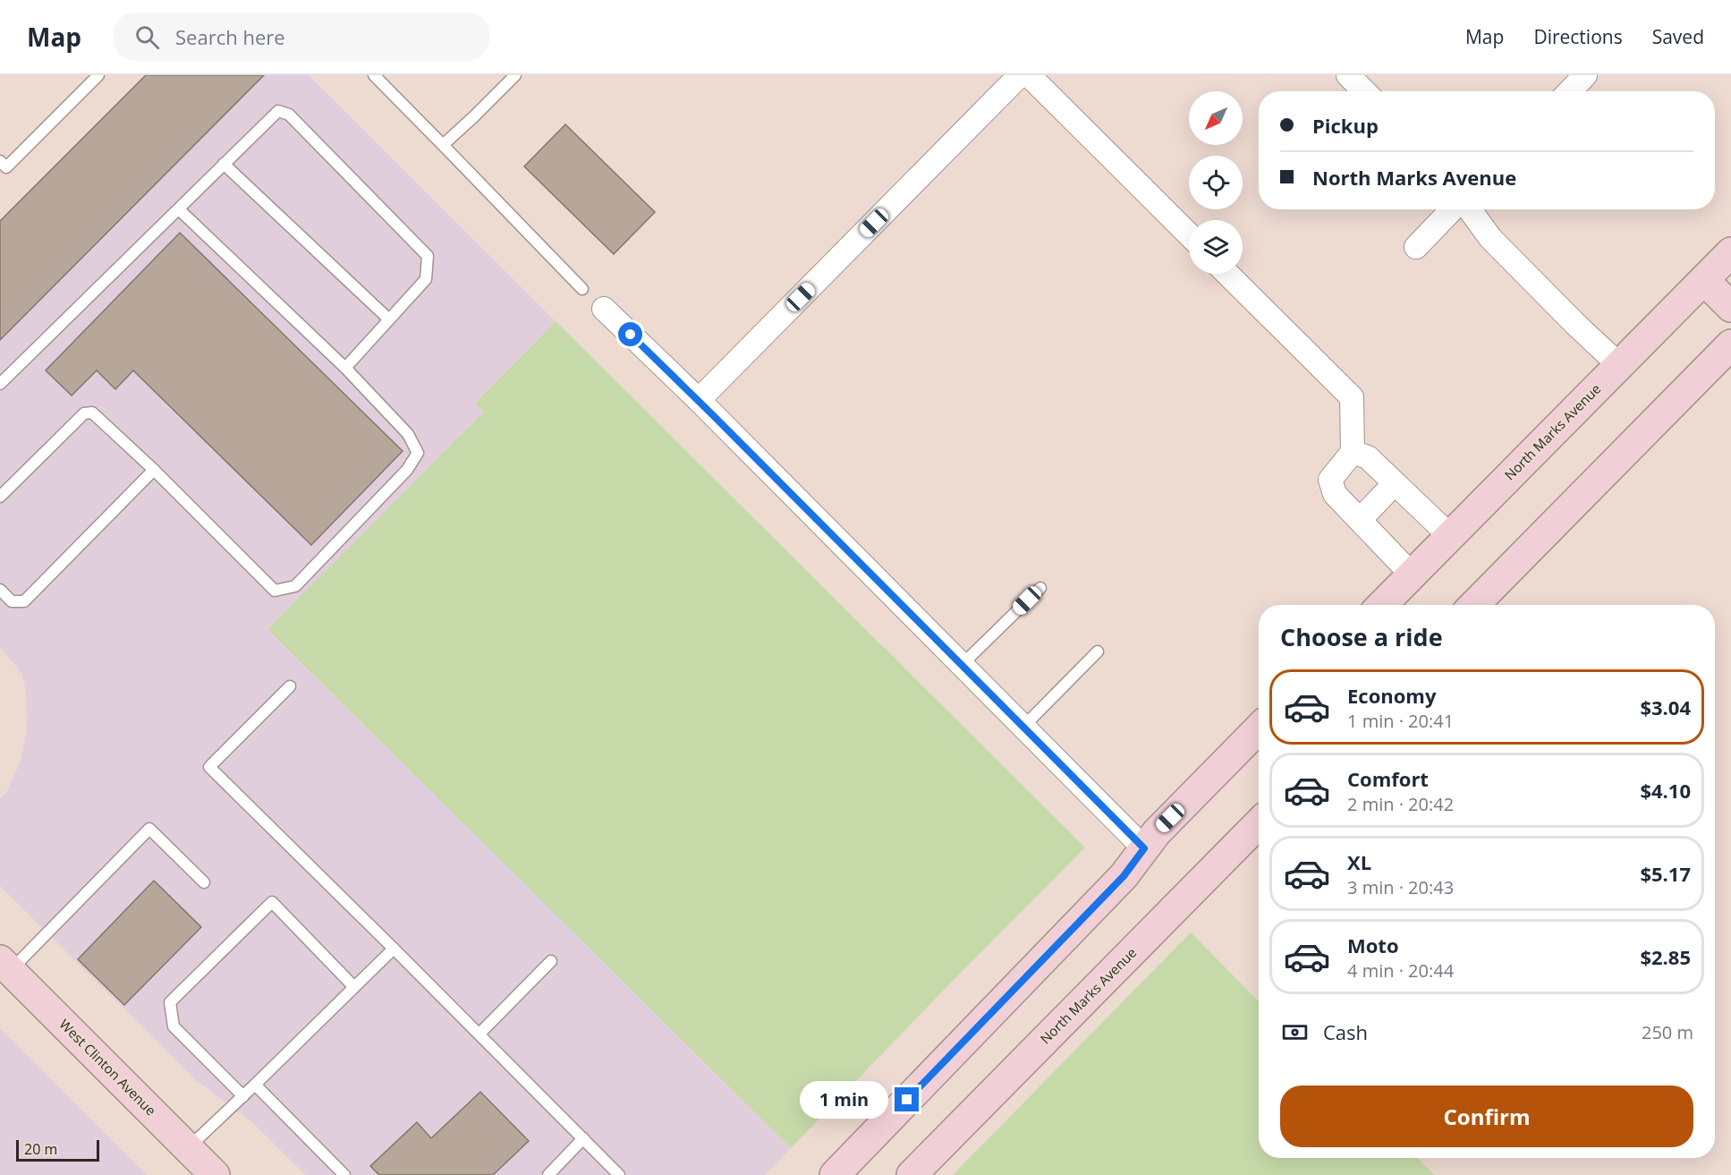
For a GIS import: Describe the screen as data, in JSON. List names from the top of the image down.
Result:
{
  "streets": {
    "main road": ["North Marks Avenue", "West Clinton Avenue"]
  },
  "scale_bar": "20 m",
  "north": "bottom left",
  "page": {
    "header": "Map",
    "search": "Search here",
    "nav": ["Map", "Directions", "Saved"],
    "banner": ["Pickup", "North Marks Avenue"],
    "heading": "Choose a ride",
    "list": [
      {
        "name": "Economy",
        "note": "1 min · 20:41",
        "value": "$3.04"
      },
      {
        "name": "Comfort",
        "note": "2 min · 20:42",
        "value": "$4.10"
      },
      {
        "name": "XL",
        "note": "3 min · 20:43",
        "value": "$5.17"
      },
      {
        "name": "Moto",
        "note": "4 min · 20:44",
        "value": "$2.85"
      }
    ],
    "pay": ["Cash", "250 m"],
    "buttons": "Confirm",
    "bubble": "1 min",
    "scale": "20 m"
  }
}
